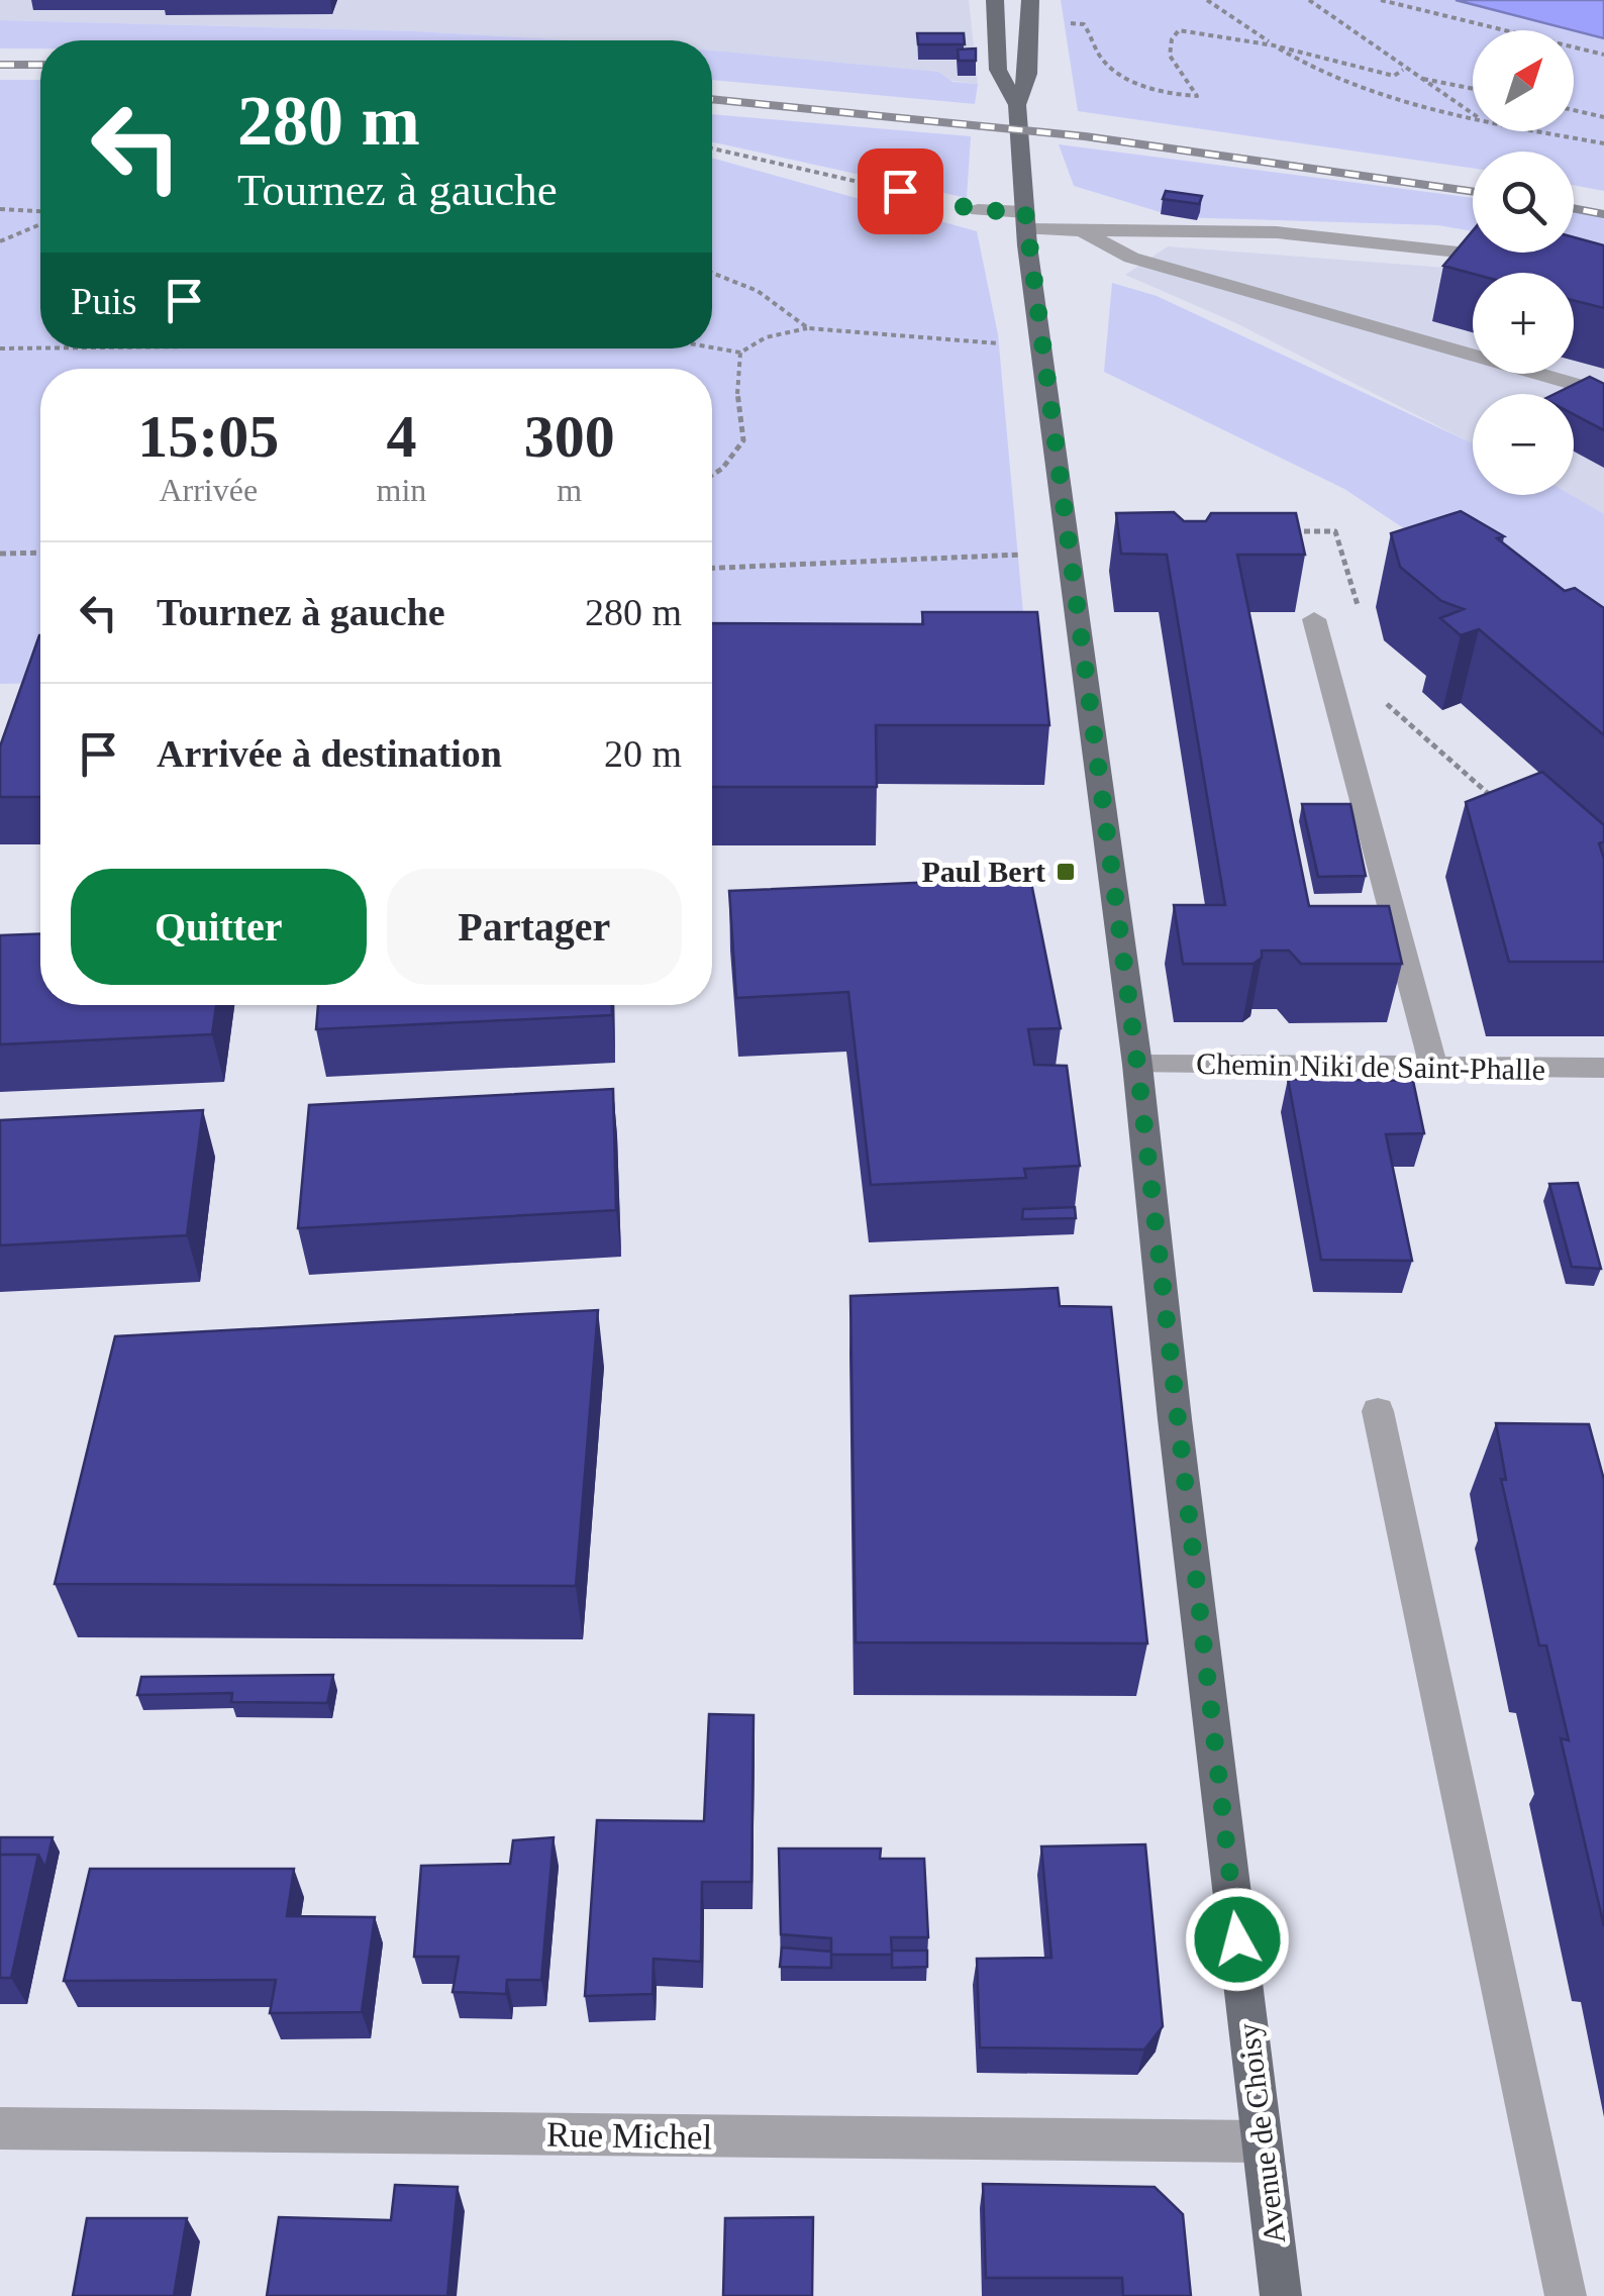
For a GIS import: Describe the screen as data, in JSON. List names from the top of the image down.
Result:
{
  "streets": {
    "main road": ["Avenue de Choisy"],
    "street": ["Chemin Niki de Saint-Phalle", "Rue Michel"]
  },
  "crossings": [
    ["Chemin Niki de Saint-Phalle", "Avenue de Choisy"],
    ["Avenue de Choisy", "Rue Michel"]
  ],
  "places": {
    "transit": ["Paul Bert"]
  },
  "north": "top right",
  "page": {
    "map_buttons": ["+", "−"],
    "turn": ["280 m", "Tournez à gauche"],
    "then": "Puis",
    "eta": [
      "15:05",
      "Arrivée",
      "4",
      "min",
      "300",
      "m"
    ],
    "list": [
      {
        "name": "Tournez à gauche",
        "value": "280 m"
      },
      {
        "name": "Arrivée à destination",
        "value": "20 m"
      }
    ],
    "buttons": ["Quitter", "Partager"]
  }
}
